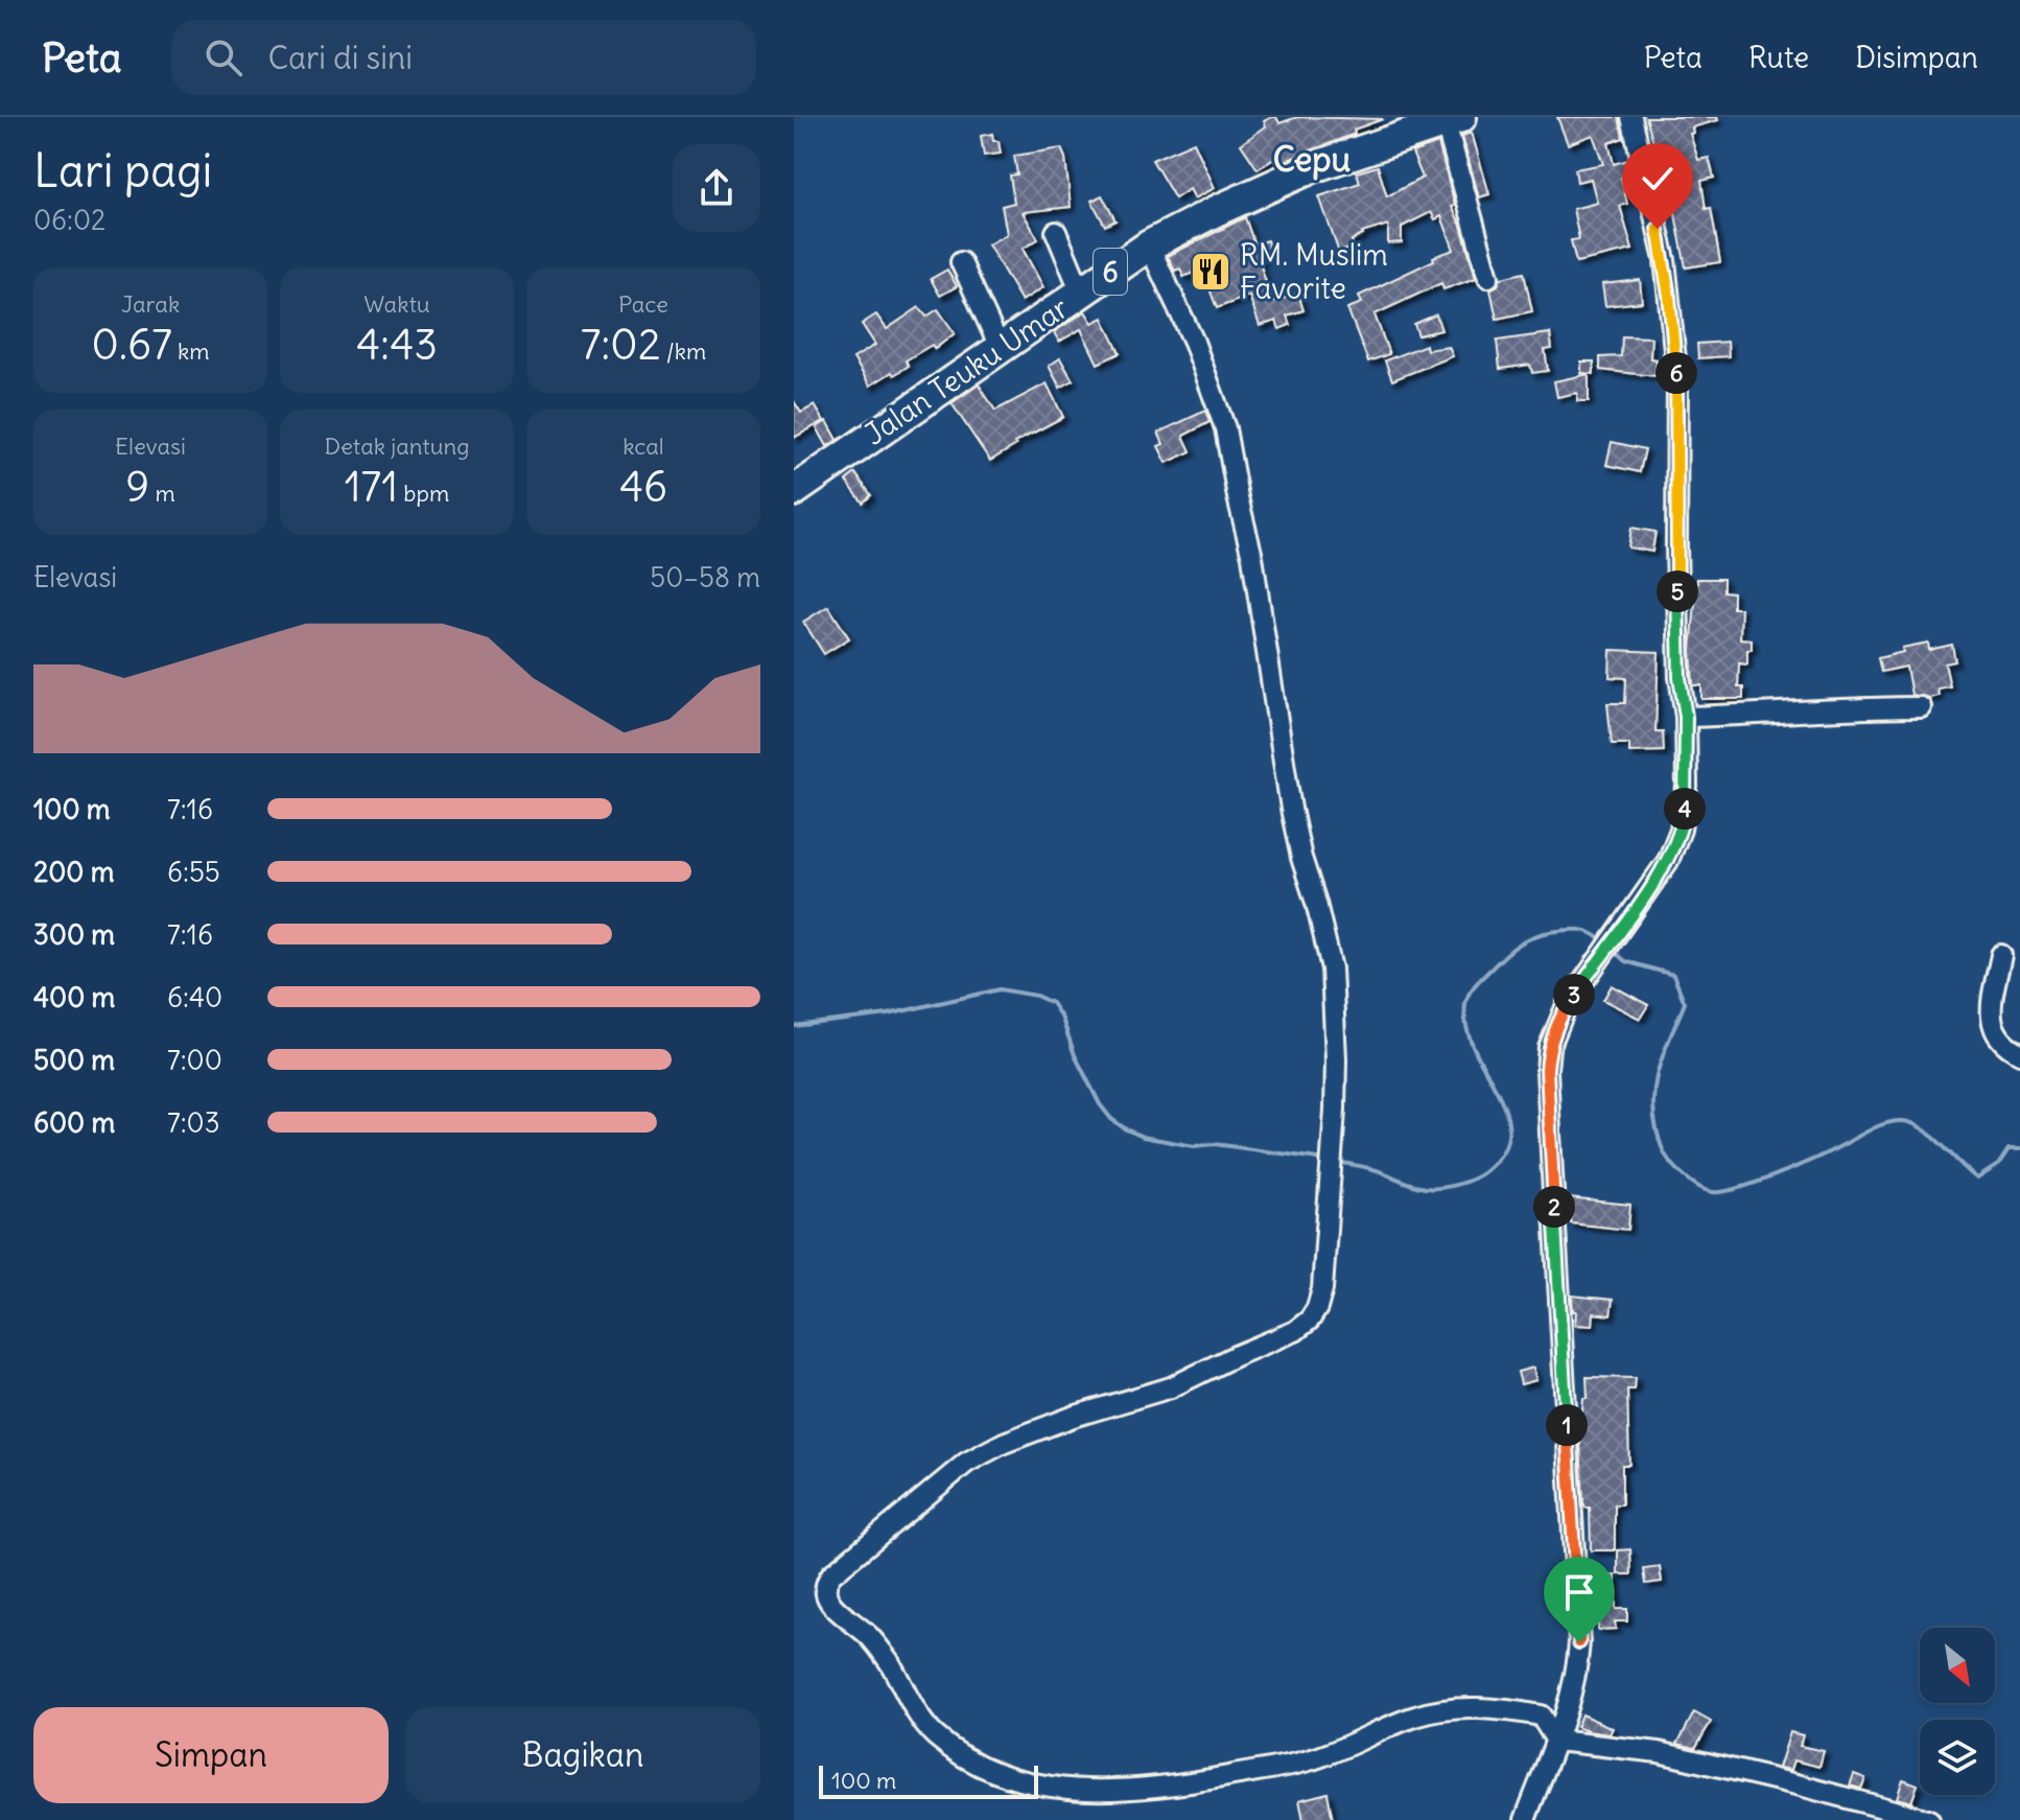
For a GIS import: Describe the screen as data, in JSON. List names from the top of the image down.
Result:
{
  "streets": {
    "highway": ["6", "Jalan Teuku Umar"]
  },
  "districts": ["Cepu"],
  "places": {
    "restaurant": ["RM. Muslim Favorite"]
  },
  "scale_bar": "100 m",
  "north": "bottom right",
  "page": {
    "header": "Peta",
    "search": "Cari di sini",
    "nav": ["Peta", "Rute", "Disimpan"],
    "heading": ["Lari pagi", "06:02"],
    "stats": [
      ["Jarak", "0.67 km"],
      ["Waktu", "4:43"],
      ["Pace", "7:02 /km"],
      ["Elevasi", "9 m"],
      ["Detak jantung", "171 bpm"],
      ["kcal", "46"]
    ],
    "pins": [
      "6",
      "5",
      "4",
      "3",
      "2",
      "1"
    ],
    "chart": ["Elevasi", "50–58 m"],
    "list": [
      {
        "name": "100 m",
        "note": "7:16"
      },
      {
        "name": "200 m",
        "note": "6:55"
      },
      {
        "name": "300 m",
        "note": "7:16"
      },
      {
        "name": "400 m",
        "note": "6:40"
      },
      {
        "name": "500 m",
        "note": "7:00"
      },
      {
        "name": "600 m",
        "note": "7:03"
      }
    ],
    "buttons": ["Simpan", "Bagikan"],
    "scale": "100 m"
  }
}
